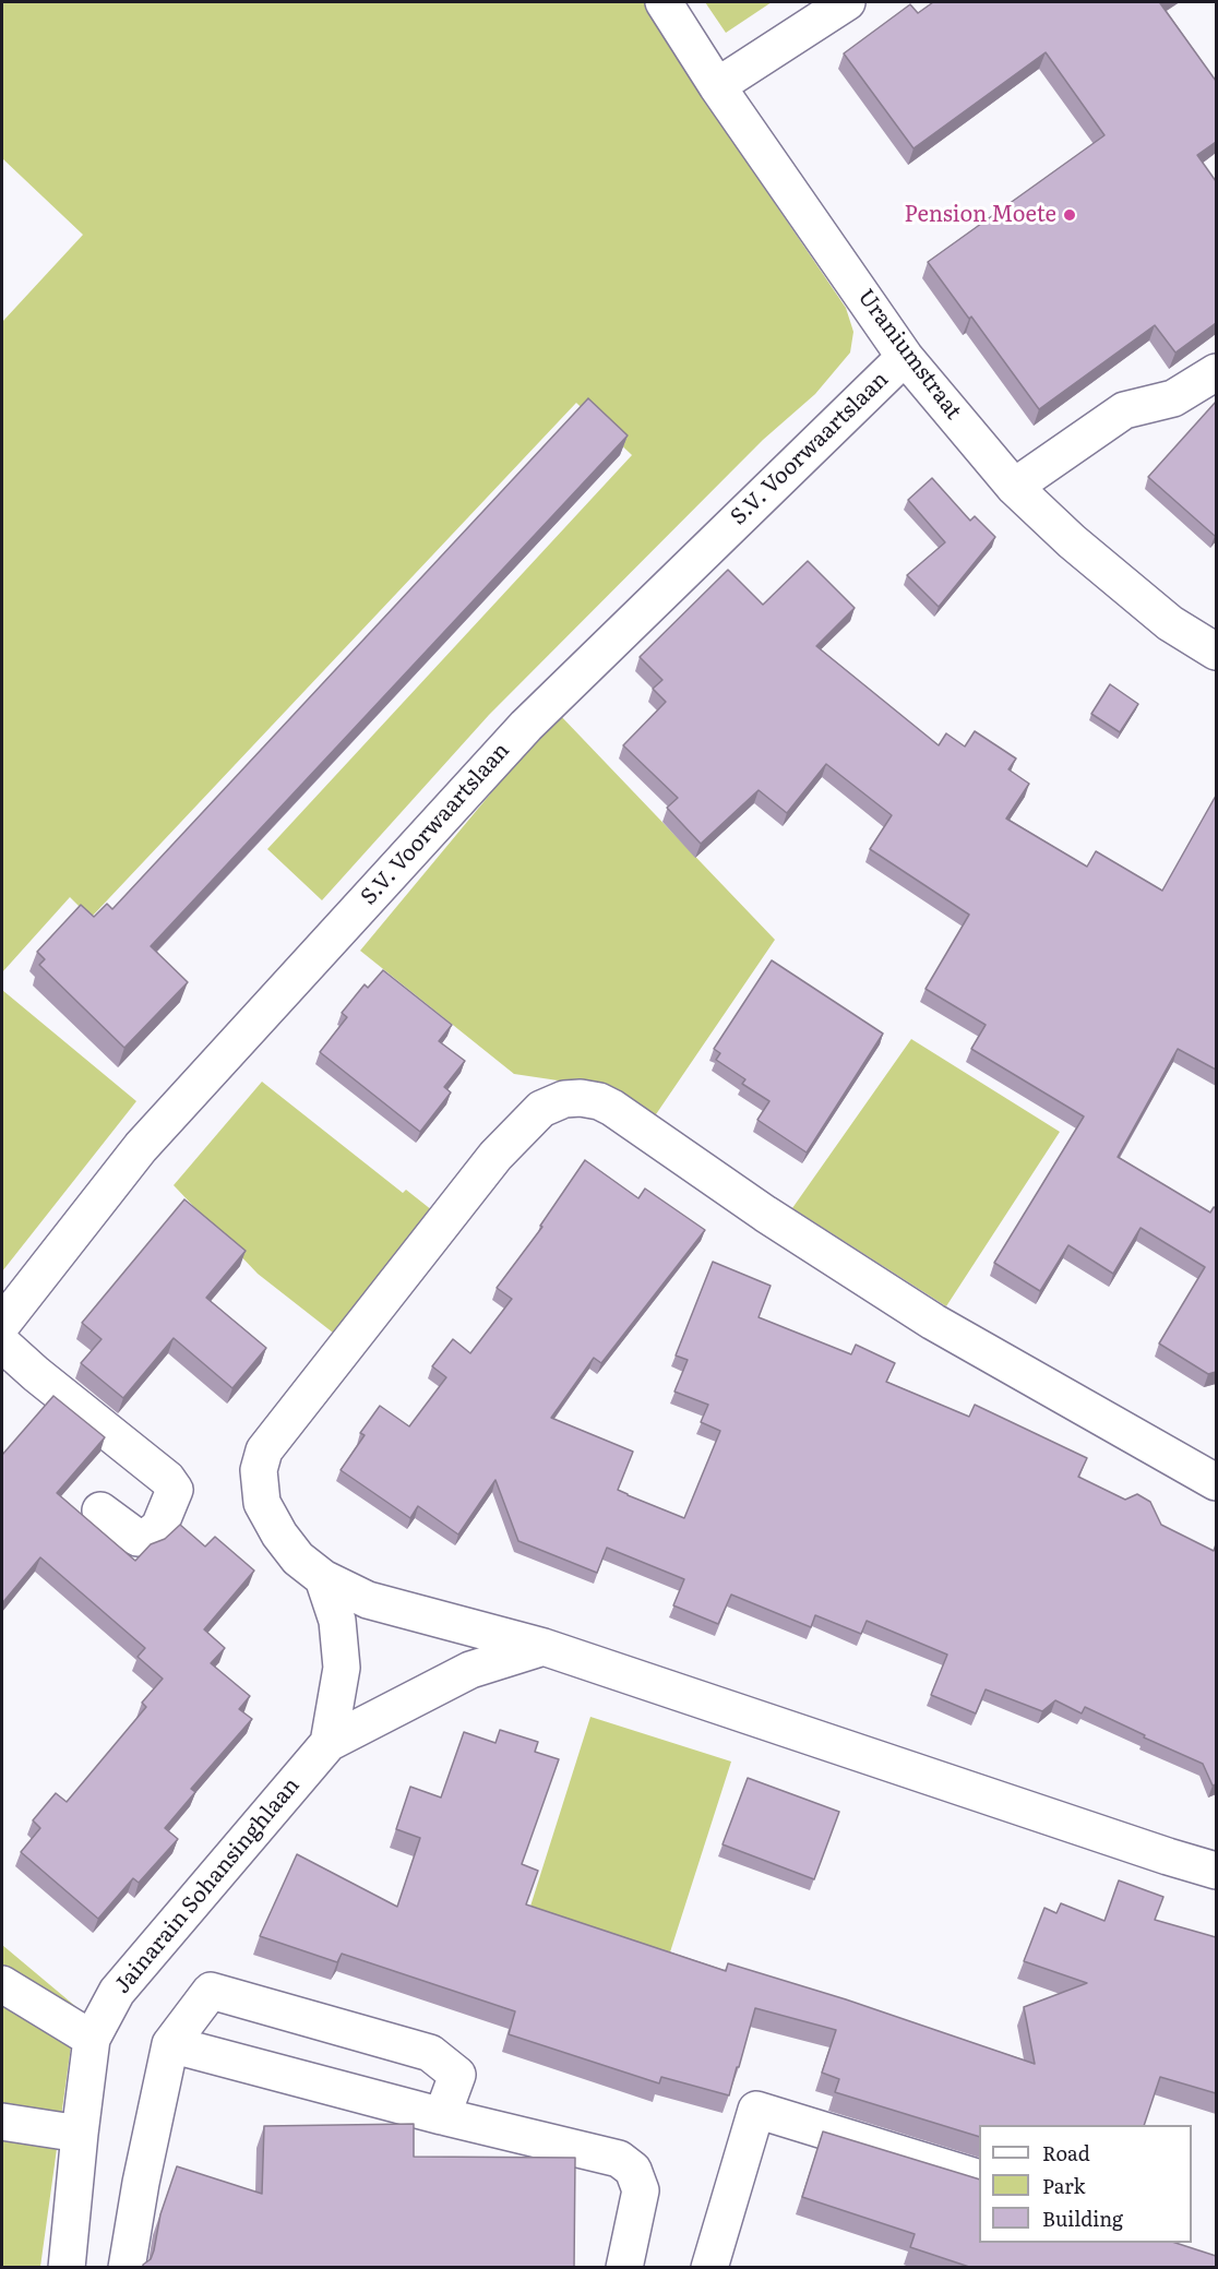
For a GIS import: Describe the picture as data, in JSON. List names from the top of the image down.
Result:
{
  "streets": {
    "street": ["Uraniumstraat", "S.V. Voorwaartslaan", "Jainarain Sohansinghlaan"]
  },
  "crossings": [
    ["Uraniumstraat", "S.V. Voorwaartslaan"]
  ],
  "places": ["Pension Moete"],
  "legend": ["Road", "Park", "Building"]
}
